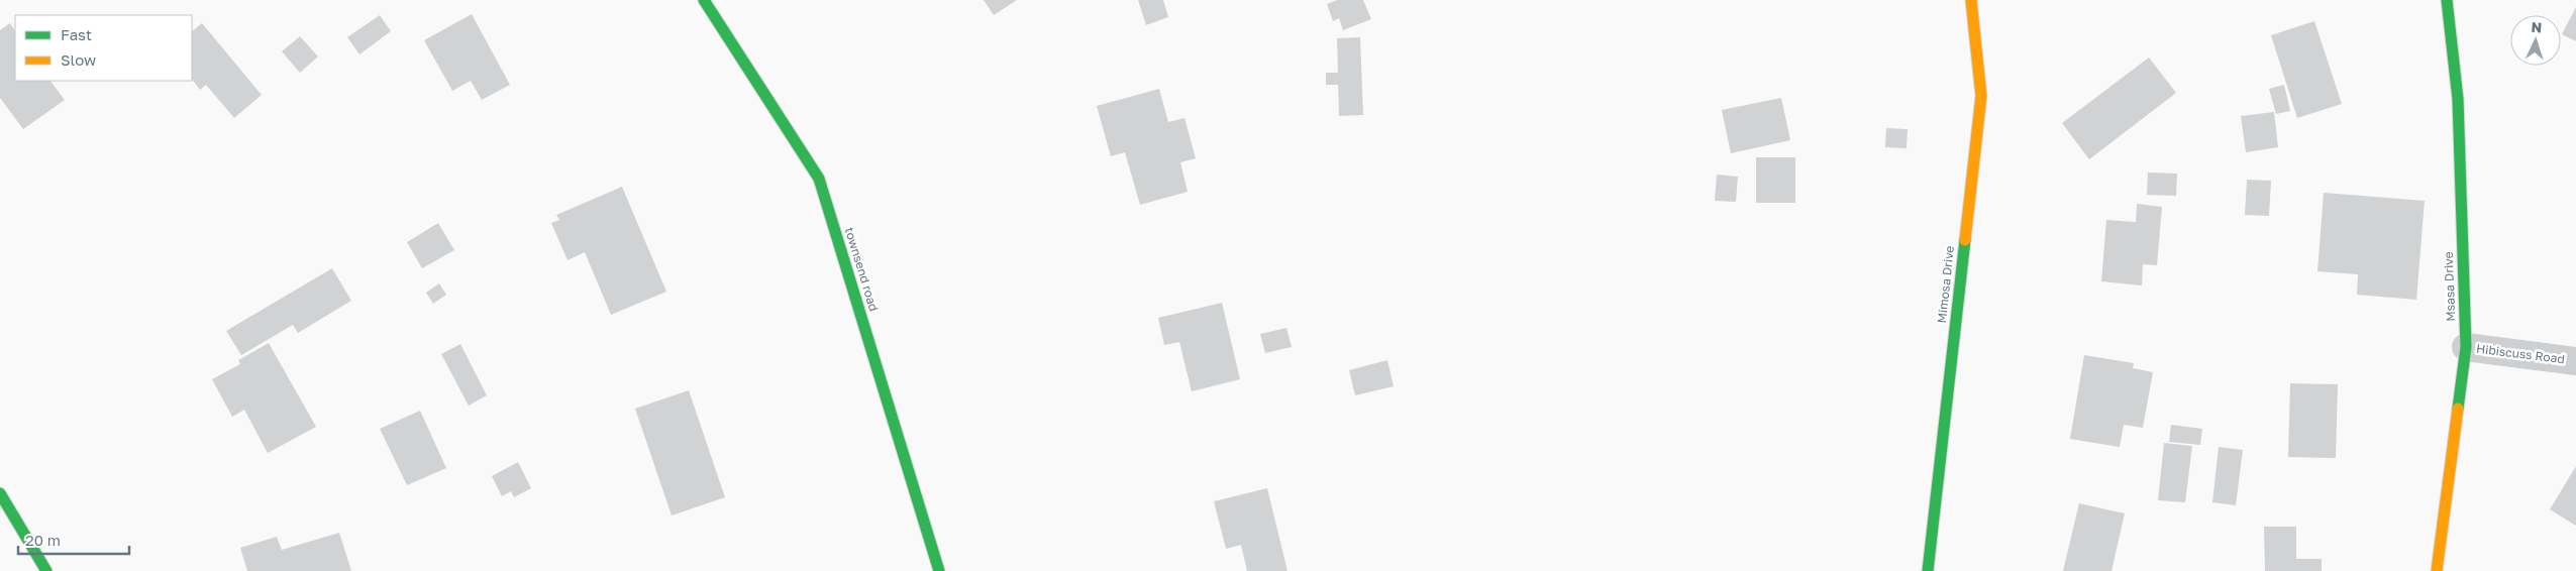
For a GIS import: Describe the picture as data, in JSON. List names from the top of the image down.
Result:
{
  "streets": {
    "street": [
      "townsend road",
      "Mimosa Drive",
      "Msasa Drive",
      "Hibiscuss Road"
    ]
  },
  "crossings": [
    ["Msasa Drive", "Hibiscuss Road"]
  ],
  "legend": ["Fast", "Slow"],
  "scale_bar": "20 m",
  "north": "top"
}
